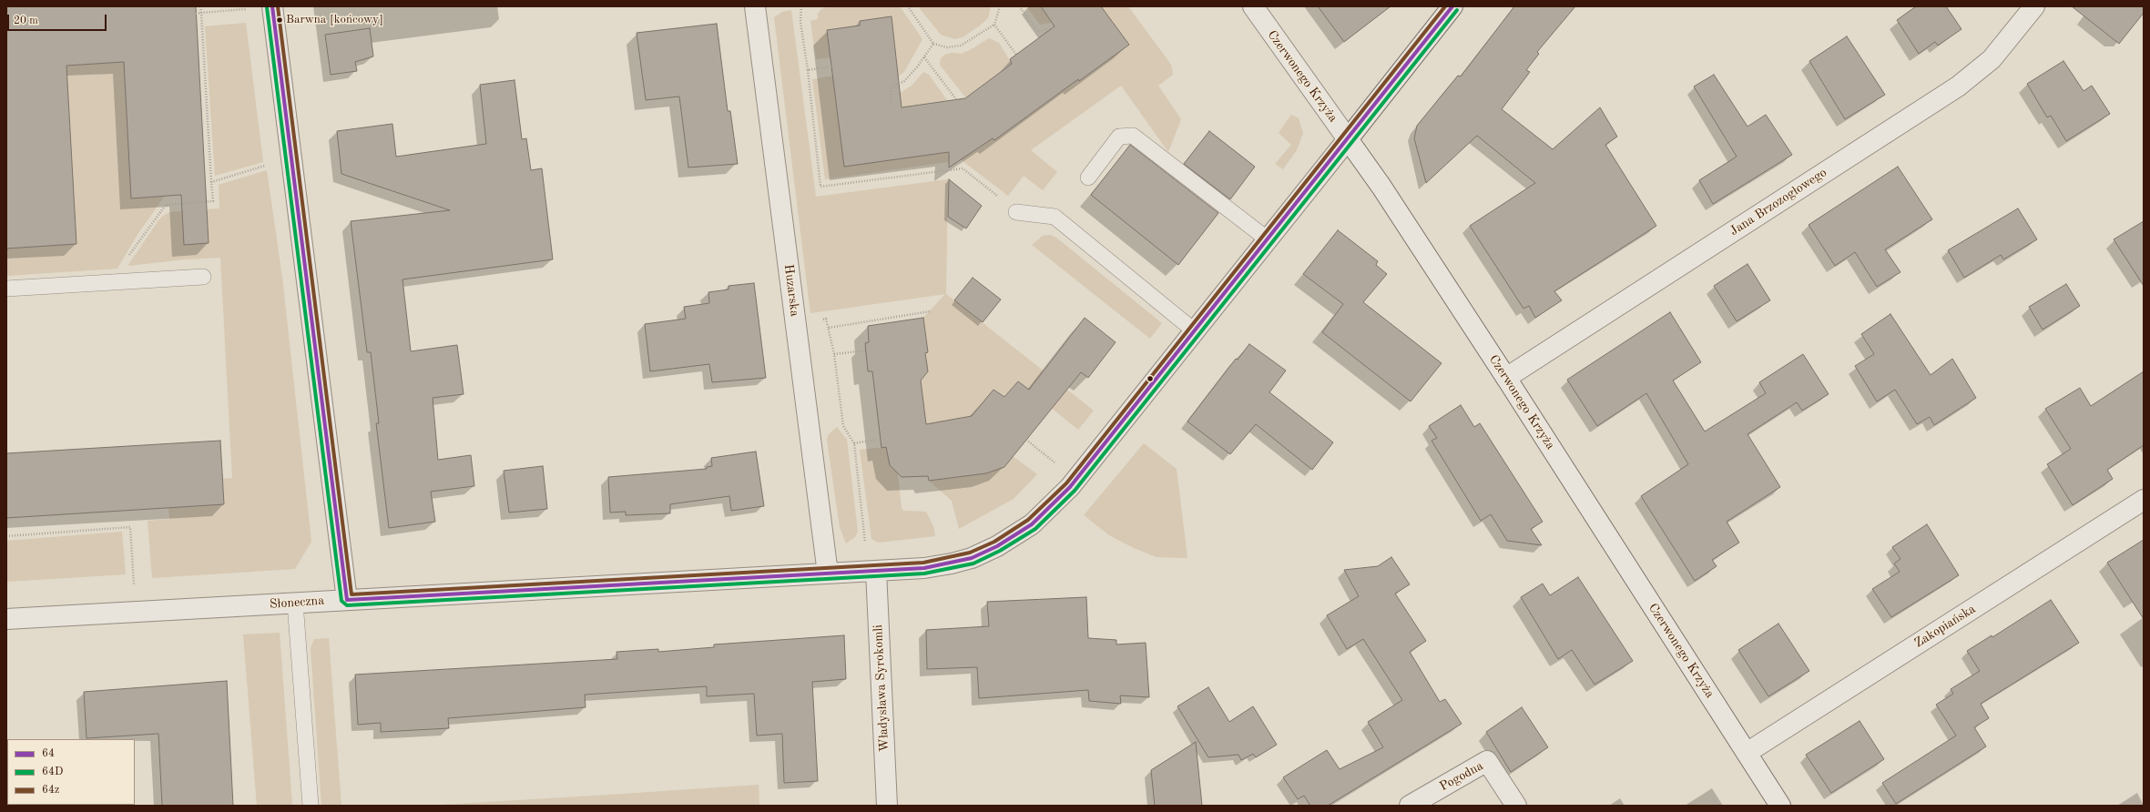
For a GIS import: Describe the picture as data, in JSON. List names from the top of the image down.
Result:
{
  "streets": {
    "street": [
      "Czerwonego Krzyża",
      "Jana Brzozogłowego",
      "Huzarska",
      "Słoneczna",
      "Zakopiańska",
      "Władysława Syrokomli",
      "Pogodna"
    ]
  },
  "crossings": [
    ["Czerwonego Krzyża", "Jana Brzozogłowego"],
    ["Czerwonego Krzyża", "Słoneczna"],
    ["Czerwonego Krzyża", "Zakopiańska"],
    ["Huzarska", "Słoneczna"],
    ["Słoneczna", "Władysława Syrokomli"]
  ],
  "places": ["Barwna [końcowy]"],
  "lines": ["transit line 64", "transit line 64z", "transit line 64D"],
  "legend": ["64", "64D", "64z"],
  "scale_bar": "20 m"
}
